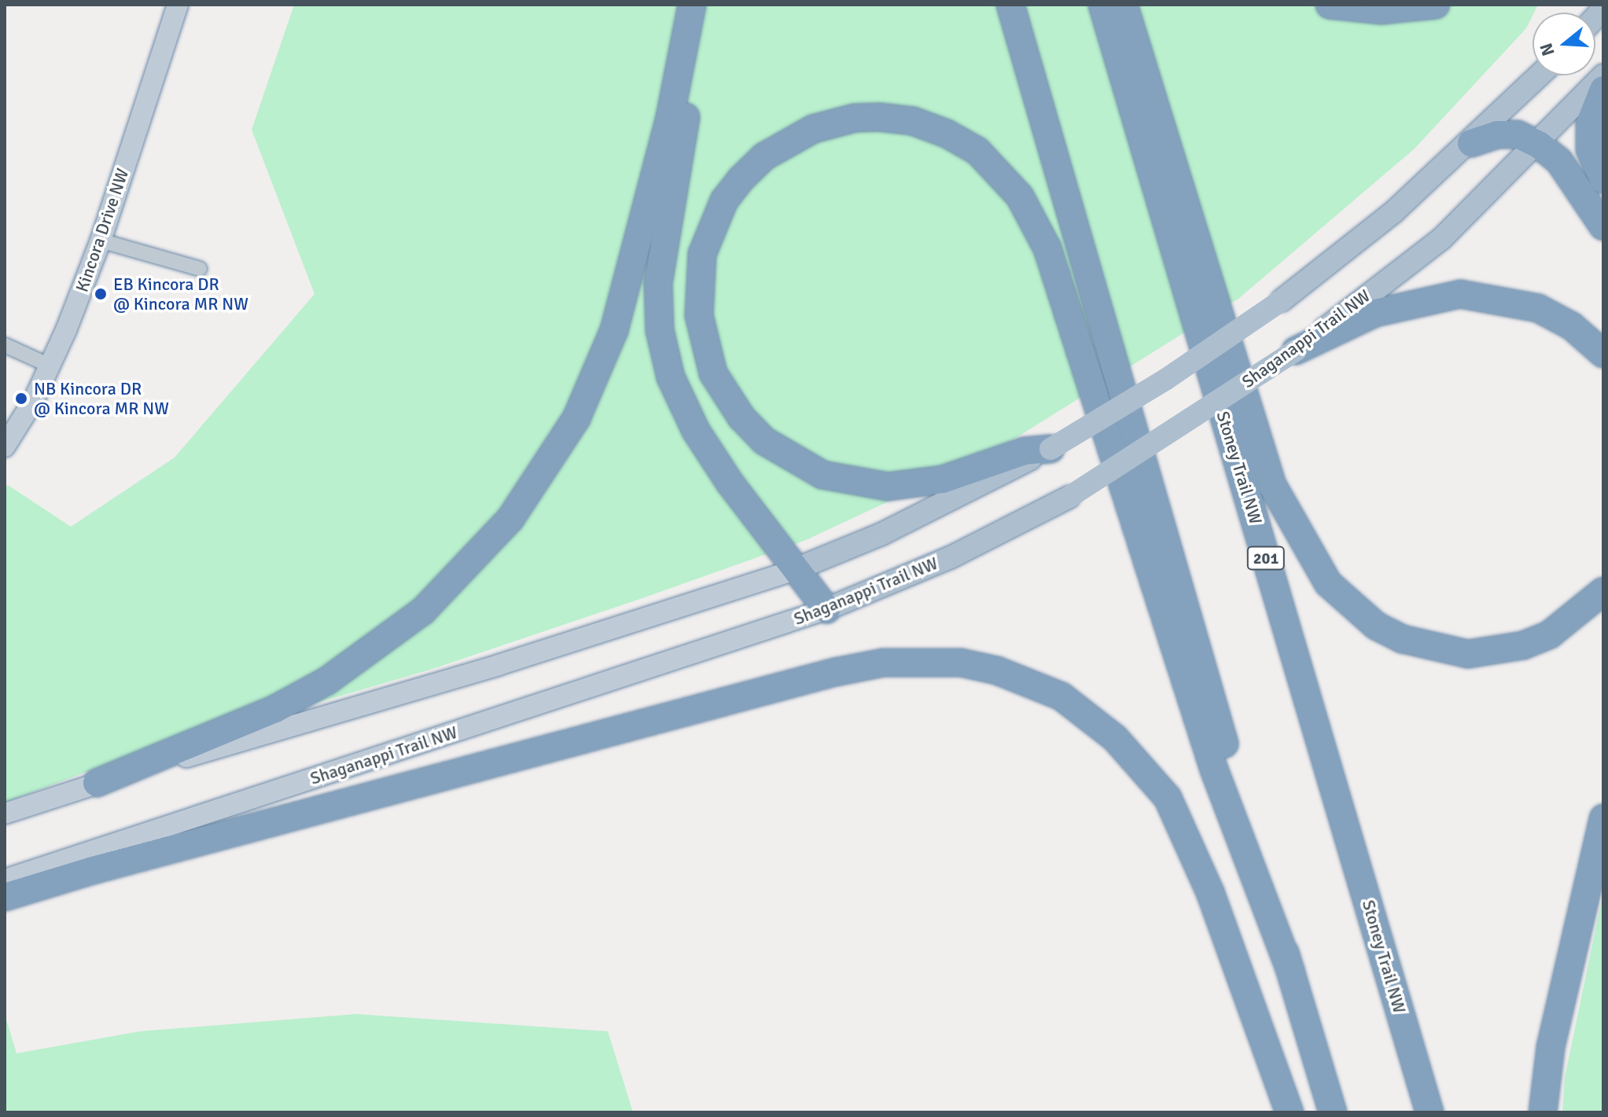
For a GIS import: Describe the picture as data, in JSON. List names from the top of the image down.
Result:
{
  "streets": {
    "highway": ["Stoney Trail NW", "201"],
    "main road": ["Kincora Drive NW", "Shaganappi Trail NW"]
  },
  "places": ["EB Kincora DR @ Kincora MR NW", "NB Kincora DR @ Kincora MR NW"],
  "north": "left"
}
